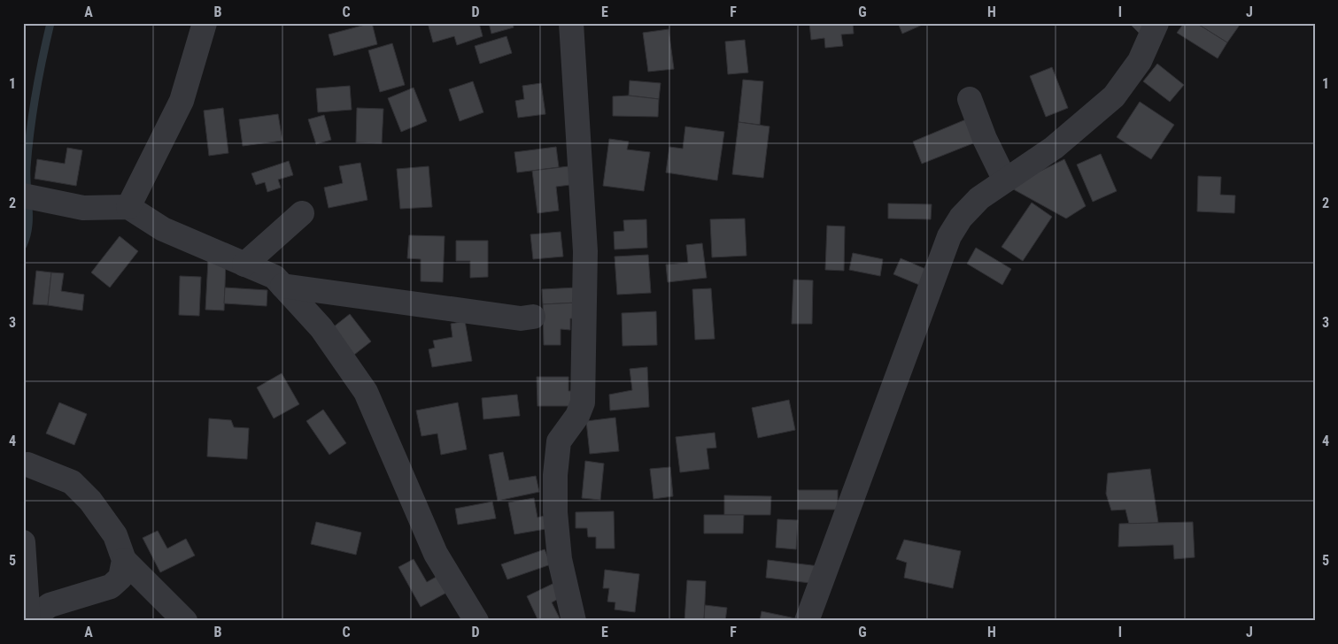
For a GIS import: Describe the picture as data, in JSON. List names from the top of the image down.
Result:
{
  "grid": {
    "columns": [
      "A",
      "B",
      "C",
      "D",
      "E",
      "F",
      "G",
      "H",
      "I",
      "J"
    ],
    "rows": [
      "1",
      "2",
      "3",
      "4",
      "5"
    ]
  }
}
